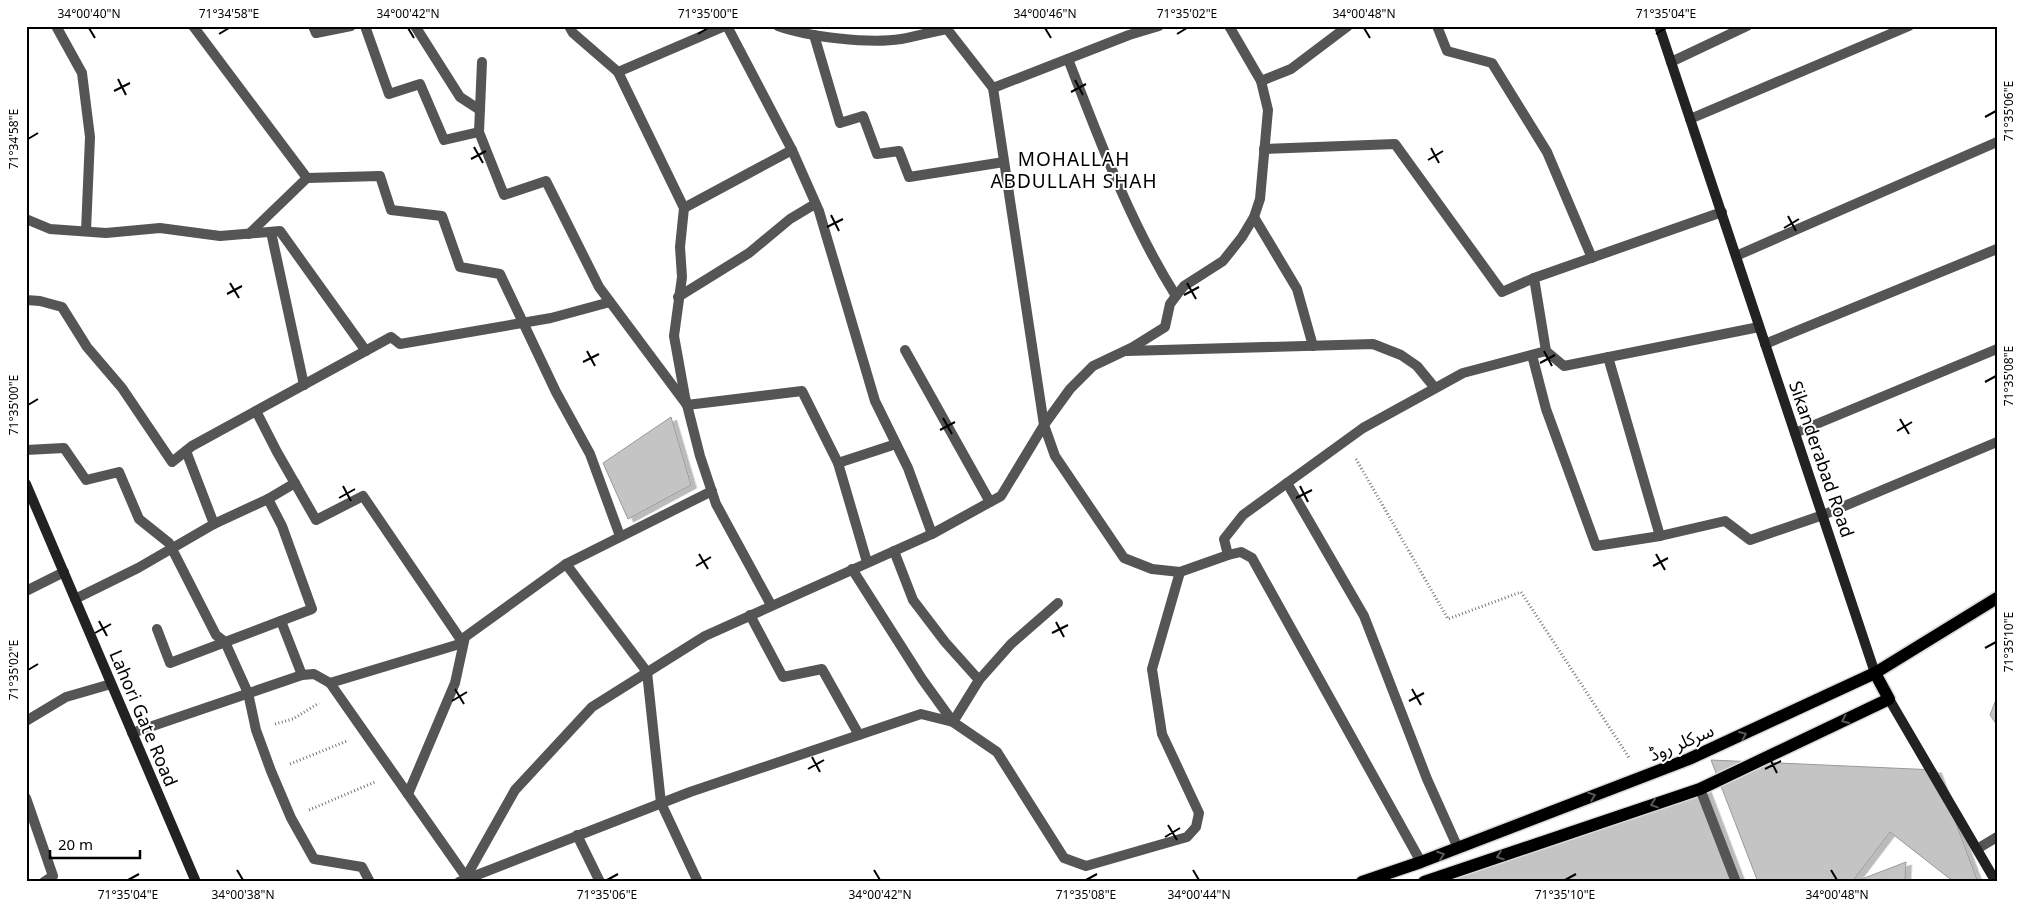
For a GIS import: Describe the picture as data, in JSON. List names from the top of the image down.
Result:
{
  "streets": {
    "main road": ["Sikanderabad Road", "سرکلر روڈ"],
    "street": ["Lahori Gate Road"]
  },
  "crossings": [
    ["Sikanderabad Road", "سرکلر روڈ"]
  ],
  "districts": ["MOHALLAH ABDULLAH SHAH"],
  "scale_bar": "20 m",
  "coordinates": [
    "34°00'40\"N",
    "71°34'58\"E",
    "34°00'42\"N",
    "71°35'00\"E",
    "34°00'46\"N",
    "71°35'02\"E",
    "34°00'48\"N",
    "71°35'04\"E",
    "71°35'06\"E",
    "71°35'08\"E",
    "71°35'10\"E",
    "34°00'38\"N",
    "34°00'44\"N"
  ]
}
